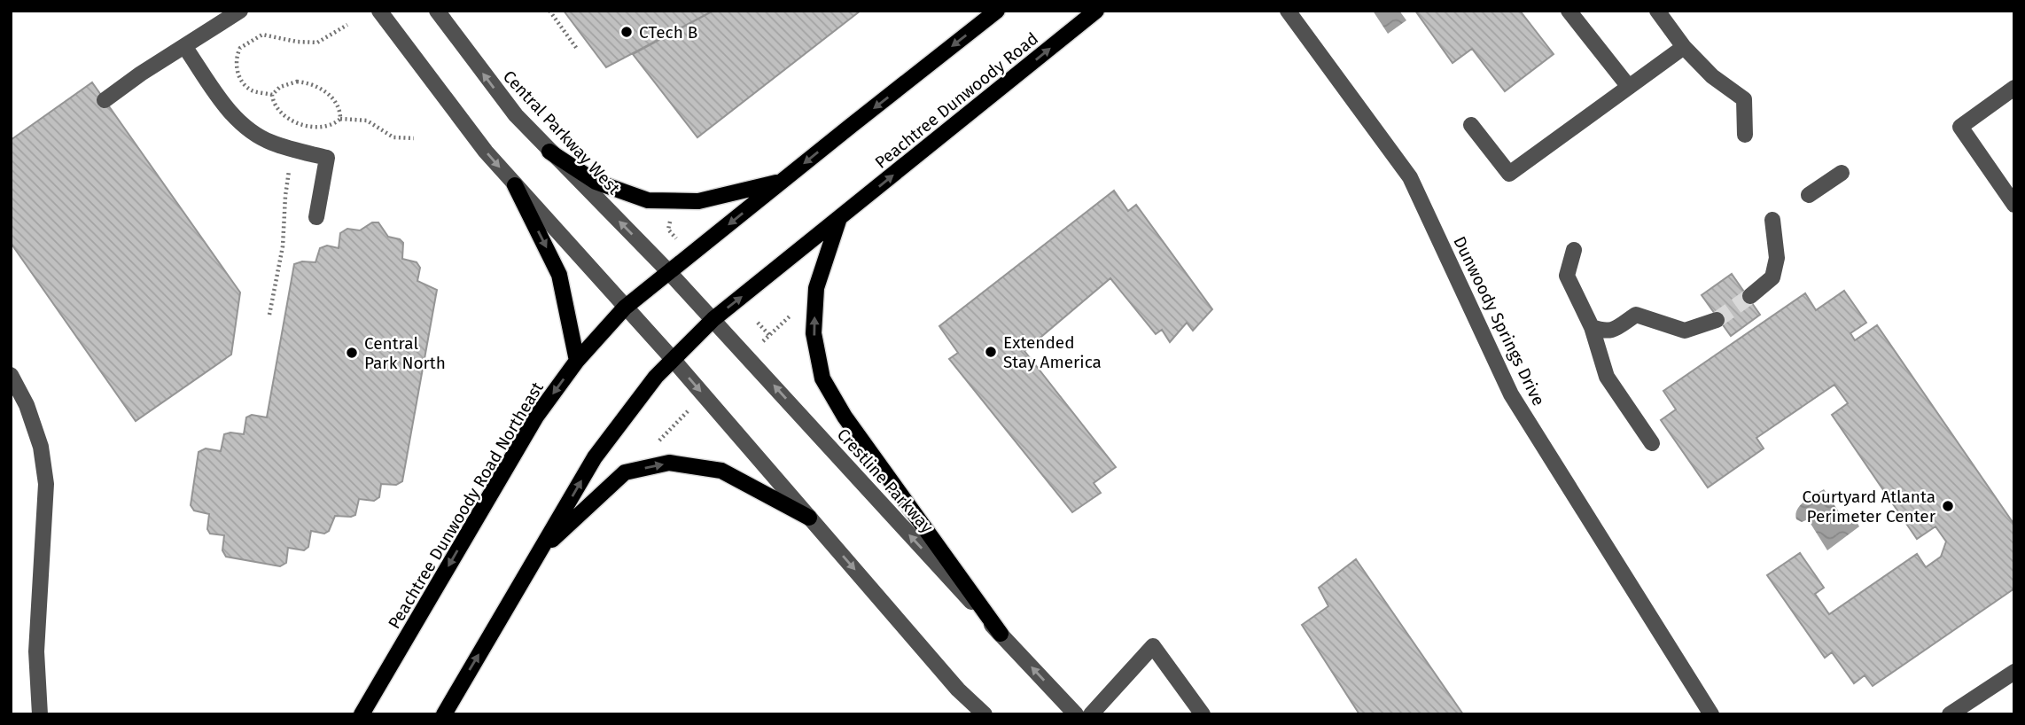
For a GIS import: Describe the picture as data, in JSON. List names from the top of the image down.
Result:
{
  "streets": {
    "main road": ["Peachtree Dunwoody Road", "Peachtree Dunwoody Road Northeast"],
    "street": ["Central Parkway West", "Dunwoody Springs Drive", "Crestline Parkway"]
  },
  "crossings": [
    ["Central Parkway West", "Crestline Parkway"],
    ["Central Parkway West", "Peachtree Dunwoody Road Northeast"],
    ["Crestline Parkway", "Peachtree Dunwoody Road Northeast"]
  ],
  "places": [
    "CTech B",
    "Extended Stay America",
    "Central Park North",
    "Courtyard Atlanta Perimeter Center"
  ]
}
